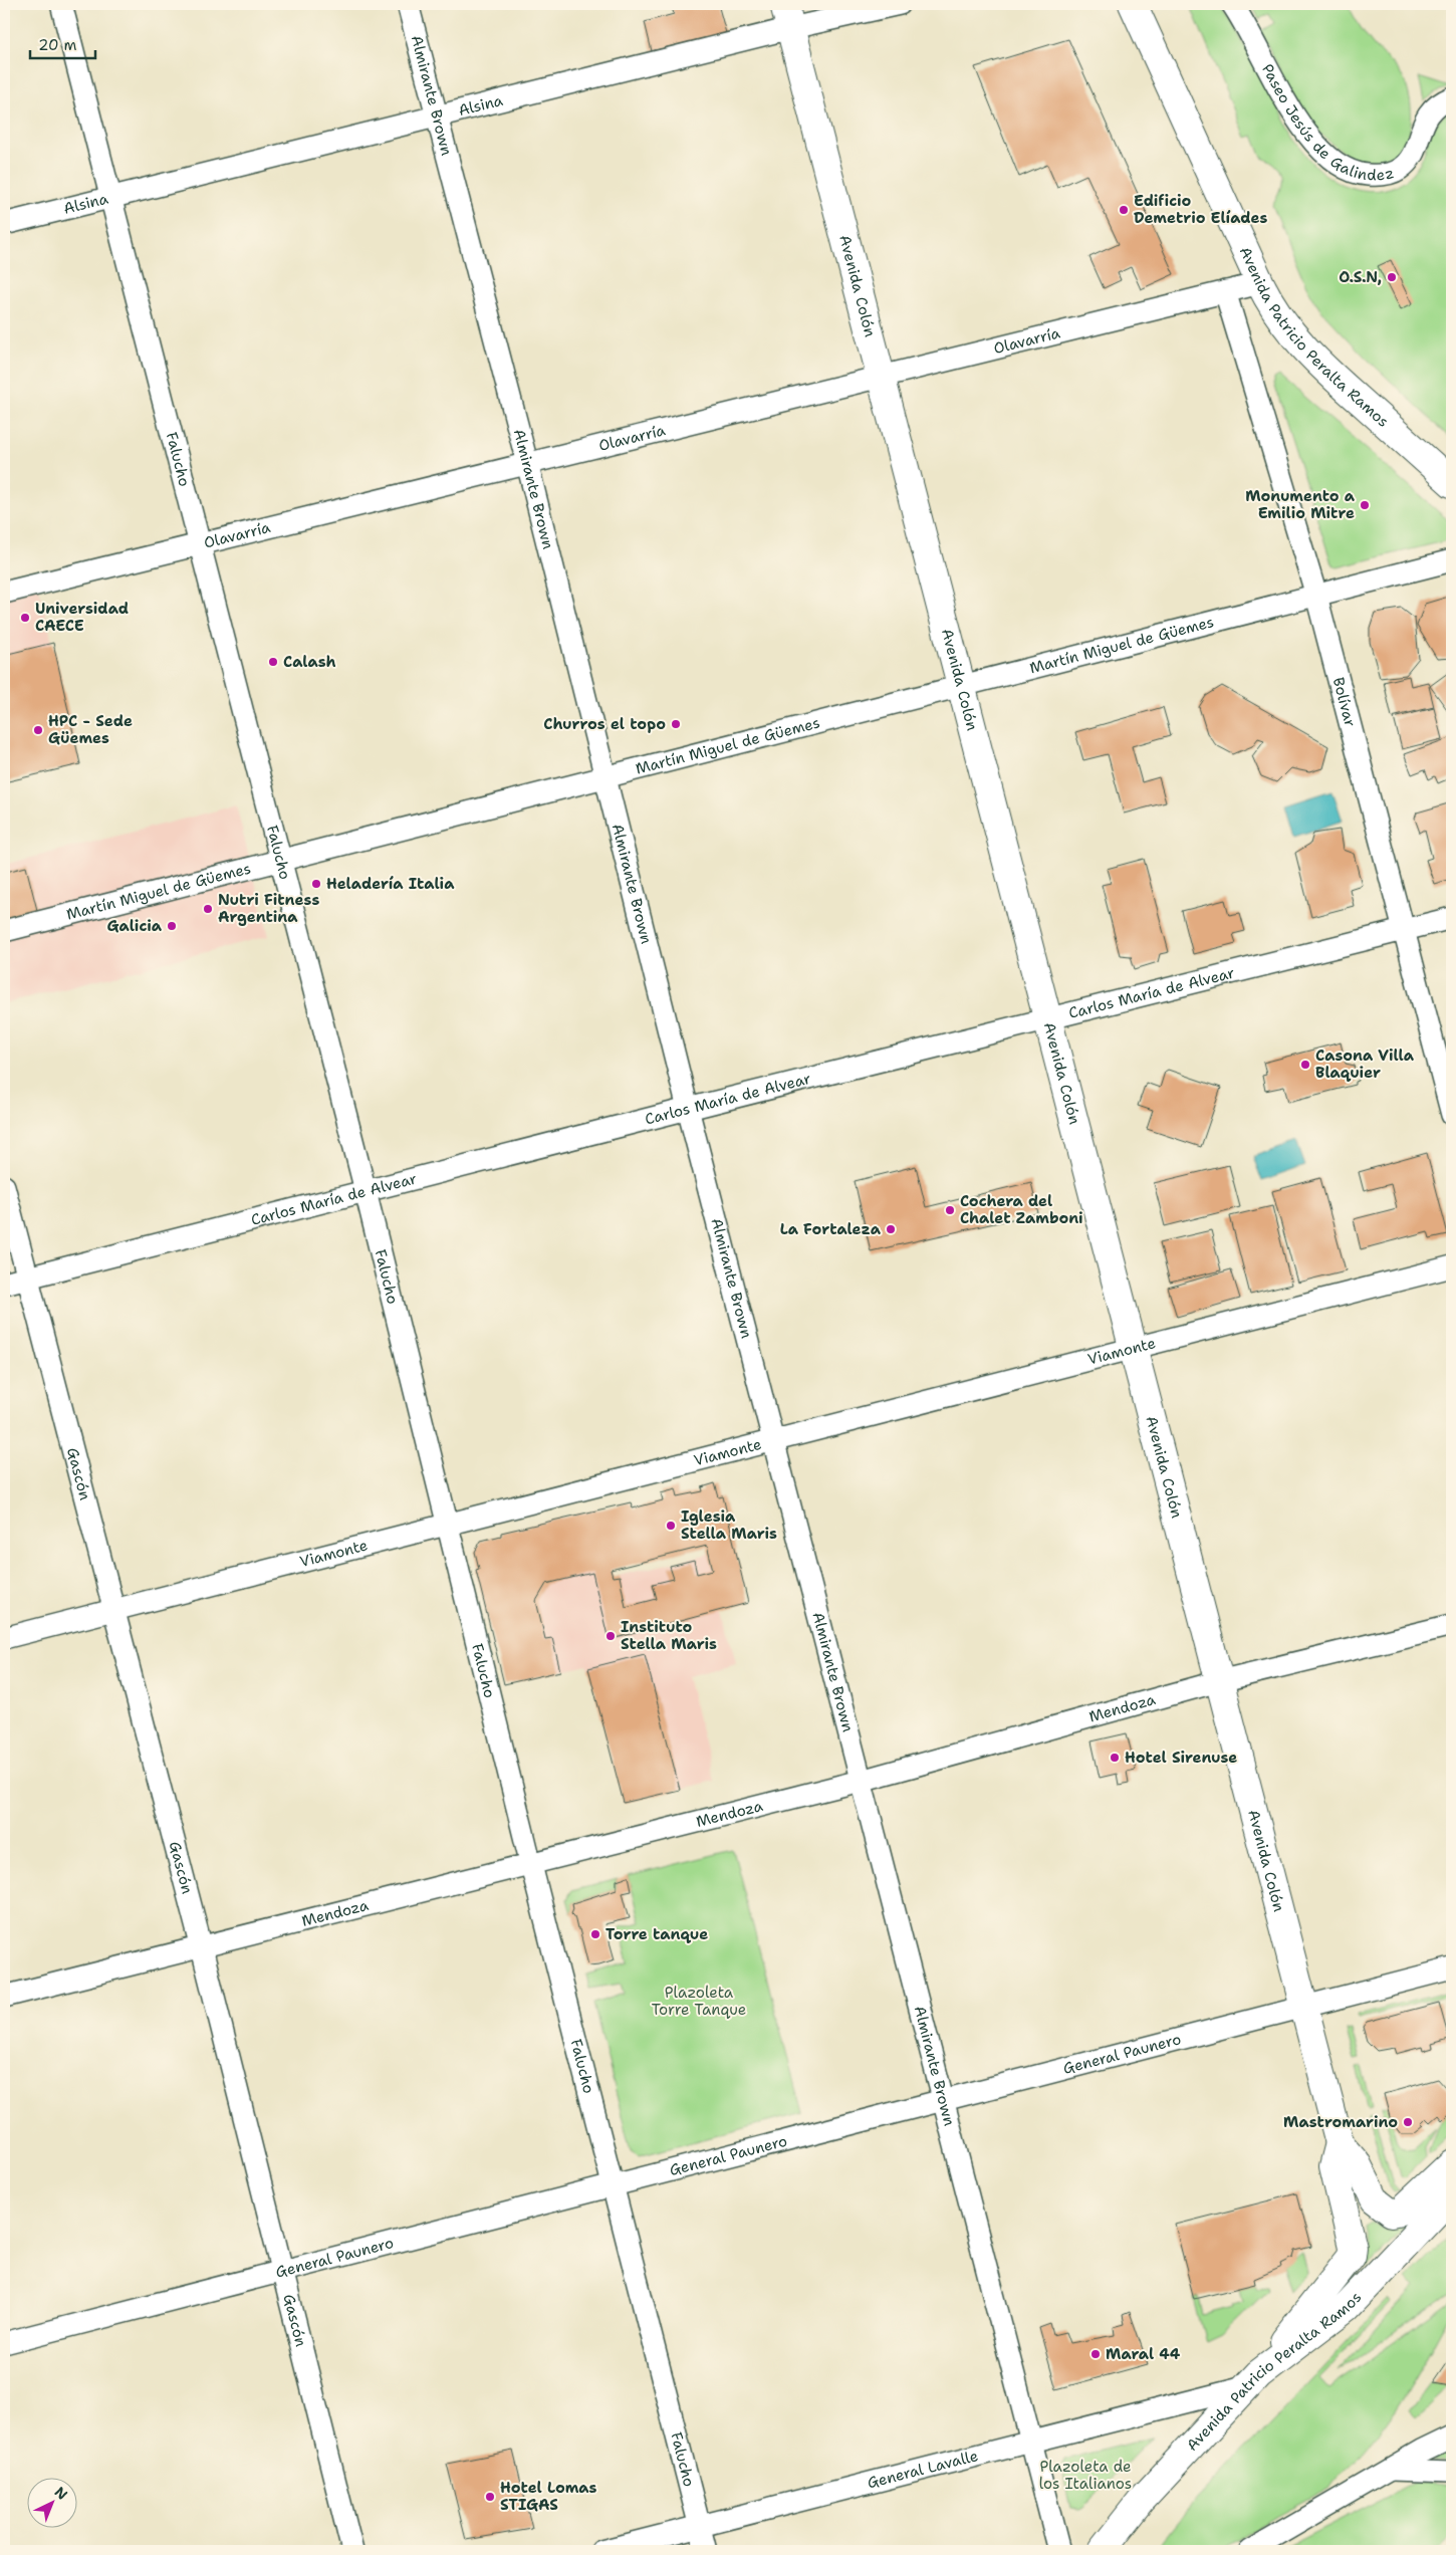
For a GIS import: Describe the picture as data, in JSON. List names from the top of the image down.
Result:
{
  "streets": {
    "main road": ["Avenida Colón", "Avenida Patricio Peralta Ramos"],
    "street": [
      "Almirante Brown",
      "Alsina",
      "Paseo Jesús de Galindez",
      "Olavarría",
      "Falucho",
      "Martín Miguel de Güemes",
      "Bolívar",
      "Carlos María de Alvear",
      "Viamonte",
      "Gascón",
      "Mendoza",
      "General Paunero",
      "General Lavalle"
    ]
  },
  "crossings": [
    ["Almirante Brown", "Alsina"],
    ["Almirante Brown", "Olavarría"],
    ["Almirante Brown", "Martín Miguel de Güemes"],
    ["Almirante Brown", "Carlos María de Alvear"],
    ["Almirante Brown", "Viamonte"],
    ["Almirante Brown", "Mendoza"],
    ["Almirante Brown", "General Paunero"],
    ["Almirante Brown", "General Lavalle"],
    ["Alsina", "Avenida Colón"],
    ["Alsina", "Falucho"],
    ["Avenida Colón", "Olavarría"],
    ["Avenida Colón", "Martín Miguel de Güemes"],
    ["Avenida Colón", "Carlos María de Alvear"],
    ["Avenida Colón", "Viamonte"],
    ["Avenida Colón", "Mendoza"],
    ["Avenida Colón", "General Paunero"],
    ["Avenida Patricio Peralta Ramos", "Olavarría"],
    ["Avenida Patricio Peralta Ramos", "General Lavalle"],
    ["Olavarría", "Falucho"],
    ["Olavarría", "Bolívar"],
    ["Falucho", "Martín Miguel de Güemes"],
    ["Falucho", "Carlos María de Alvear"],
    ["Falucho", "Viamonte"],
    ["Falucho", "Mendoza"],
    ["Falucho", "General Paunero"],
    ["Falucho", "General Lavalle"],
    ["Martín Miguel de Güemes", "Bolívar"],
    ["Bolívar", "Carlos María de Alvear"],
    ["Carlos María de Alvear", "Gascón"],
    ["Viamonte", "Gascón"],
    ["Gascón", "Mendoza"],
    ["Gascón", "General Paunero"]
  ],
  "parks": ["Plazoleta Torre Tanque", "Plazoleta de los Italianos"],
  "places": [
    "Edificio Demetrio Elíades",
    "O.S.N,",
    "Monumento a Emilio Mitre",
    "Universidad CAECE",
    "Calash",
    "Churros el topo",
    "HPC - Sede Güemes",
    "Heladería Italia",
    "Nutri Fitness Argentina",
    "Galicia",
    "Casona Villa Blaquier",
    "Cochera del Chalet Zamboni",
    "La Fortaleza",
    "Iglesia Stella Maris",
    "Instituto Stella Maris",
    "Hotel Sirenuse",
    "Torre tanque",
    "Mastromarino",
    "Maral 44",
    "Hotel Lomas STIGAS"
  ],
  "scale_bar": "20 m",
  "north": "top right"
}
